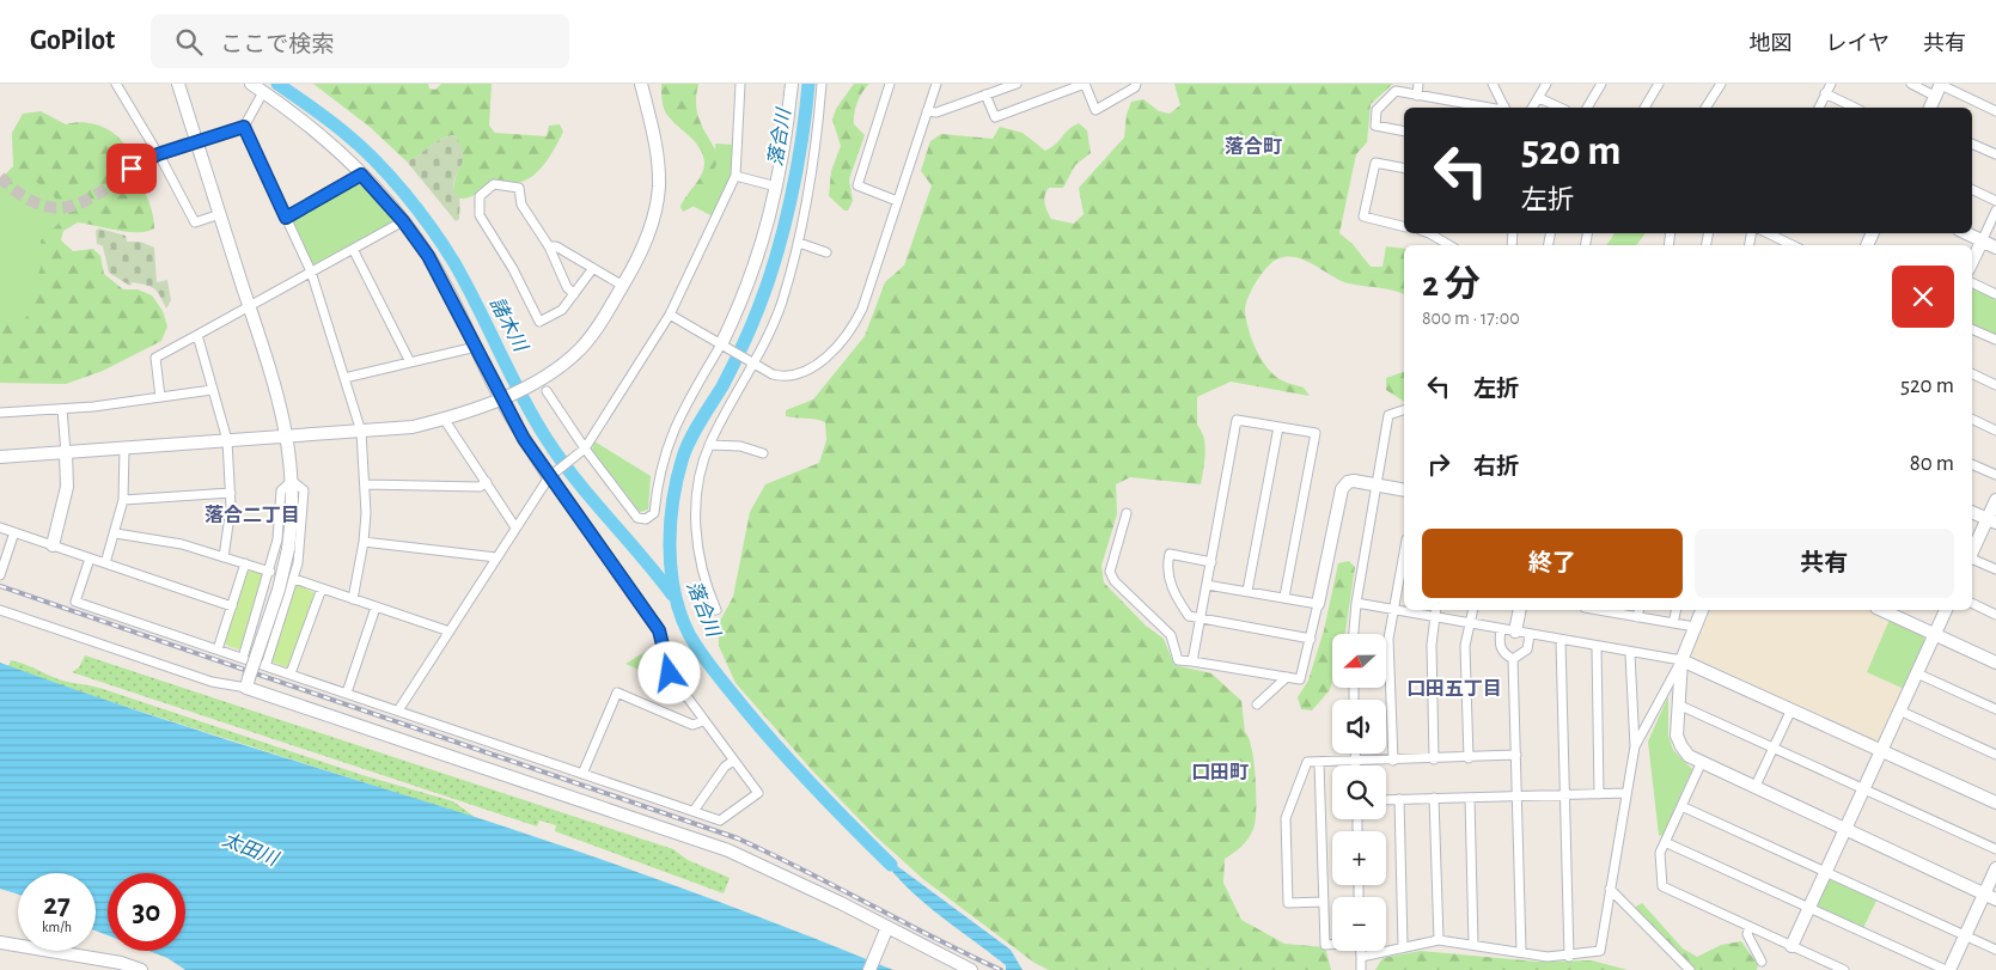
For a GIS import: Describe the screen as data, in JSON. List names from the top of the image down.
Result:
{
  "districts": [
    "落合町",
    "落合二丁目",
    "口田五丁目",
    "口田町"
  ],
  "water": ["落合川", "諸木川", "太田川"],
  "north": "left",
  "page": {
    "header": "GoPilot",
    "search": "ここで検索",
    "nav": ["地図", "レイヤ", "共有"],
    "turn": ["520 m", "左折"],
    "heading": ["2 分", "800 m · 17:00"],
    "list": [
      {
        "name": "左折",
        "value": "520 m"
      },
      {
        "name": "右折",
        "value": "80 m"
      }
    ],
    "buttons": ["終了", "共有"],
    "map_buttons": ["+", "−"],
    "speed": "27 km/h",
    "limit": "30"
  }
}
